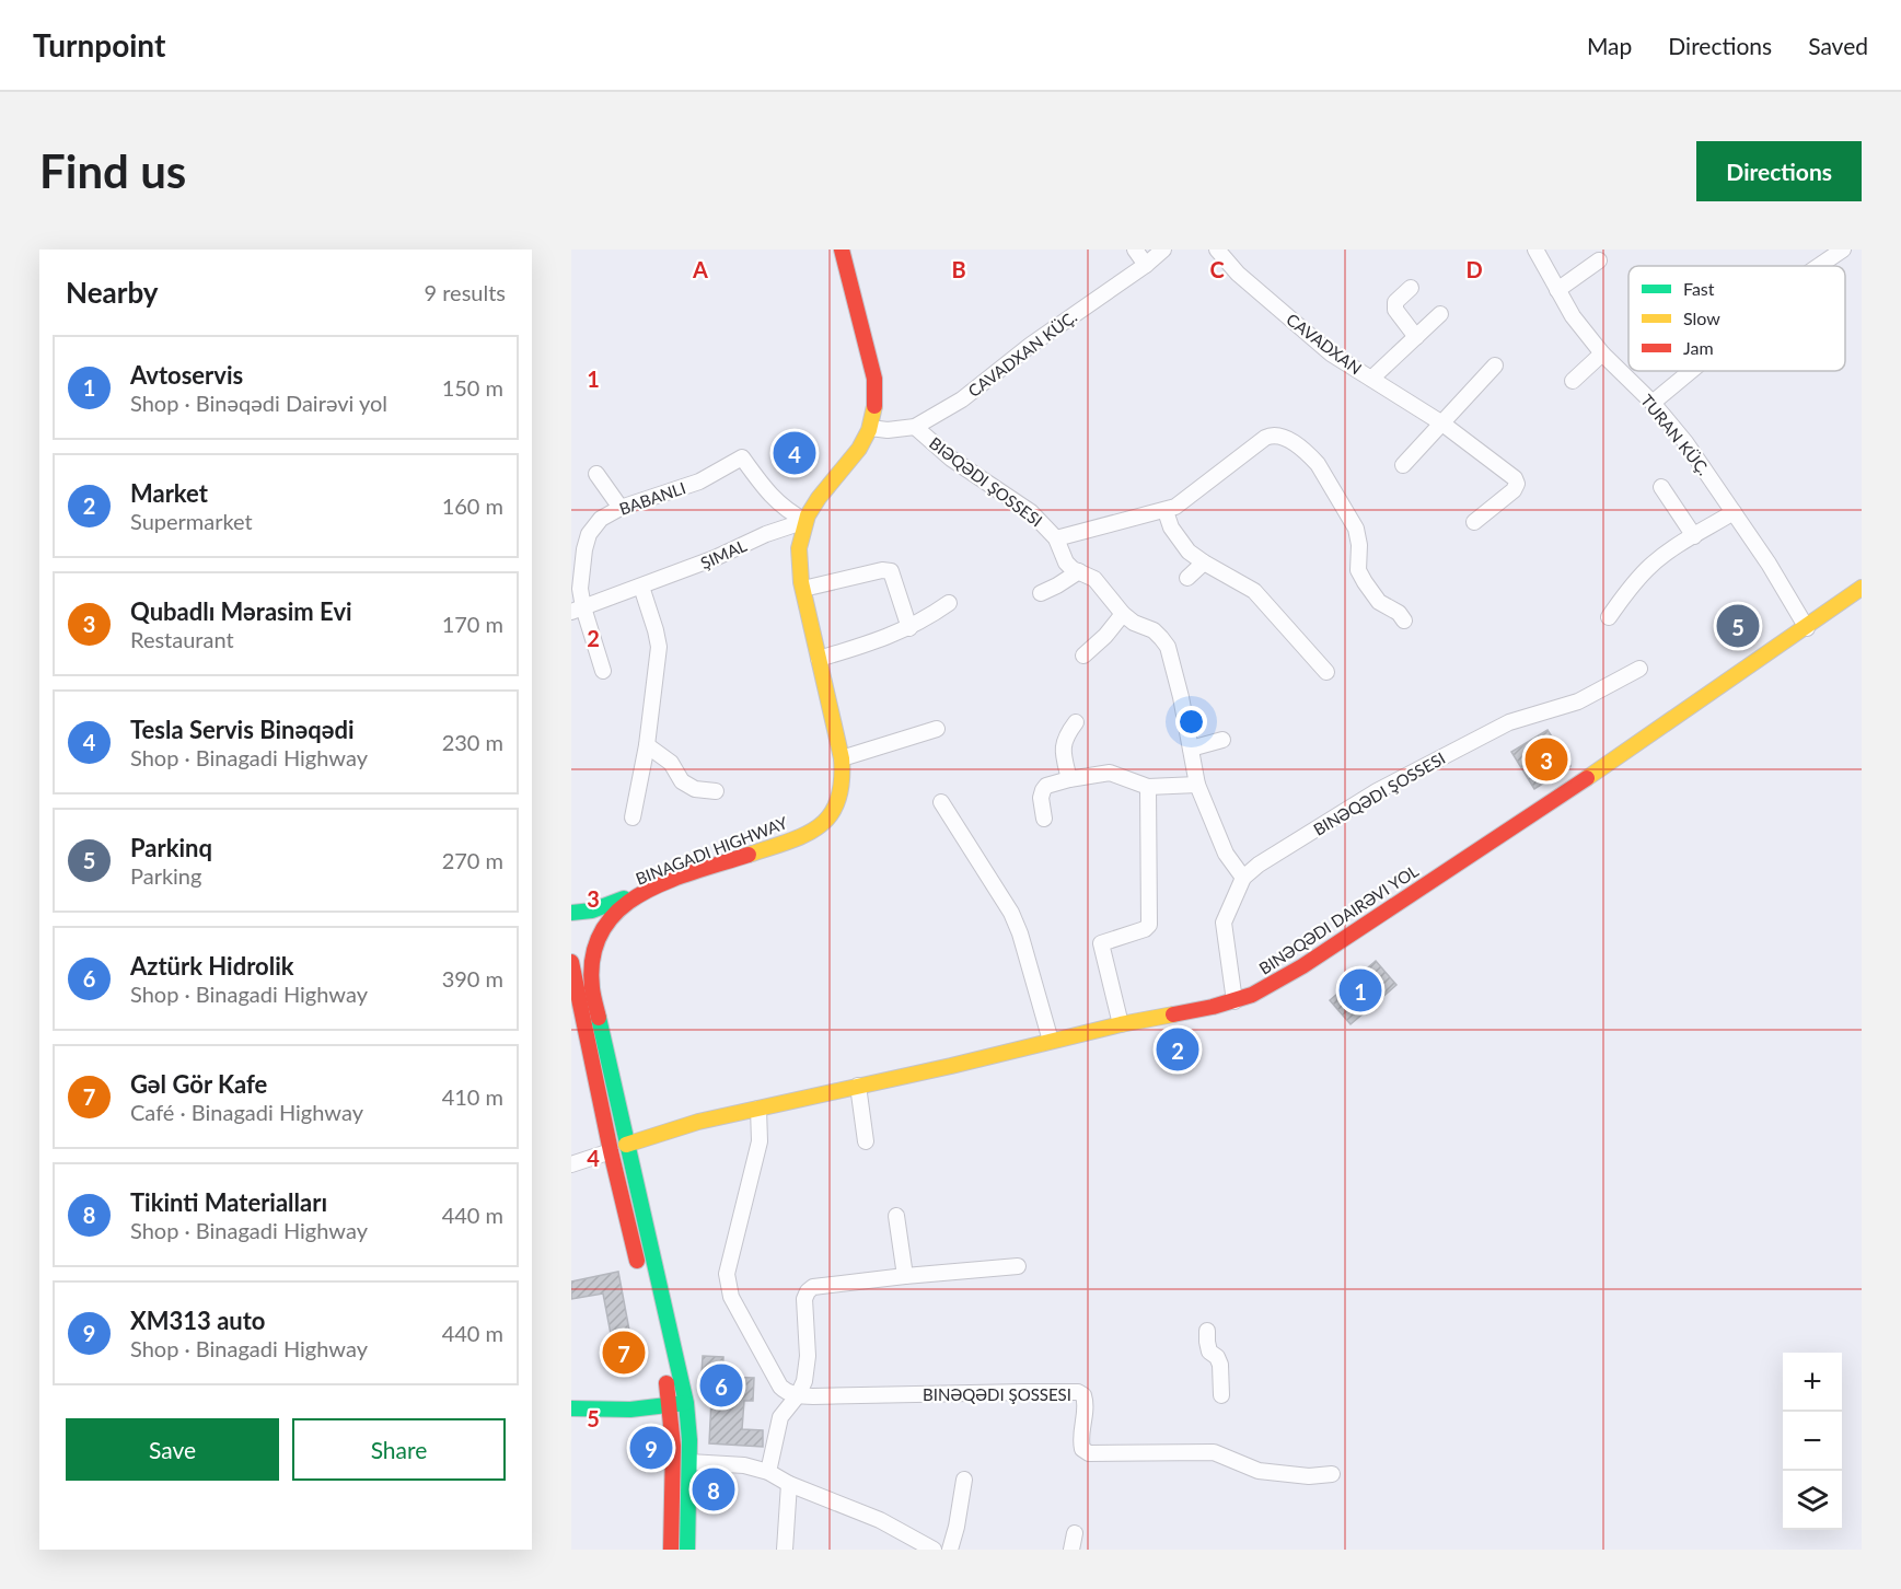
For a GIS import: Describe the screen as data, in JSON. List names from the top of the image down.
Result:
{
  "streets": {
    "main road": ["BINAGADI HIGHWAY", "BINƏQƏDI DAIRƏVI YOL"],
    "street": [
      "CAVADXAN",
      "CAVADXAN KÜÇ.",
      "TURAN KÜÇ.",
      "BIƏQƏDI ŞOSSESI",
      "ŞIMAL",
      "BINƏQƏDI ŞOSSESI"
    ]
  },
  "crossings": [
    ["CAVADXAN KÜÇ.", "BIƏQƏDI ŞOSSESI"],
    ["CAVADXAN KÜÇ.", "BINAGADI HIGHWAY"],
    ["TURAN KÜÇ.", "BINƏQƏDI DAIRƏVI YOL"],
    ["BIƏQƏDI ŞOSSESI", "BINƏQƏDI ŞOSSESI"],
    ["ŞIMAL", "BINAGADI HIGHWAY"],
    ["BINƏQƏDI ŞOSSESI", "BINƏQƏDI DAIRƏVI YOL"],
    ["BINAGADI HIGHWAY", "BINƏQƏDI DAIRƏVI YOL"]
  ],
  "legend": ["Fast", "Slow", "Jam"],
  "page": {
    "header": "Turnpoint",
    "nav": ["Map", "Directions", "Saved"],
    "buttons": [
      "Directions",
      ["Save", "Share"]
    ],
    "title": "Find us",
    "heading": ["Nearby", "9 results"],
    "list": [
      {
        "mark": "1",
        "name": "Avtoservis",
        "note": "Shop · Binəqədi Dairəvi yol",
        "value": "150 m"
      },
      {
        "mark": "2",
        "name": "Market",
        "note": "Supermarket",
        "value": "160 m"
      },
      {
        "mark": "3",
        "name": "Qubadlı Mərasim Evi",
        "note": "Restaurant",
        "value": "170 m"
      },
      {
        "mark": "4",
        "name": "Tesla Servis Binəqədi",
        "note": "Shop · Binagadi Highway",
        "value": "230 m"
      },
      {
        "mark": "5",
        "name": "Parkinq",
        "note": "Parking",
        "value": "270 m"
      },
      {
        "mark": "6",
        "name": "Aztürk Hidrolik",
        "note": "Shop · Binagadi Highway",
        "value": "390 m"
      },
      {
        "mark": "7",
        "name": "Gəl Gör Kafe",
        "note": "Café · Binagadi Highway",
        "value": "410 m"
      },
      {
        "mark": "8",
        "name": "Tikinti Materialları",
        "note": "Shop · Binagadi Highway",
        "value": "440 m"
      },
      {
        "mark": "9",
        "name": "XM313 auto",
        "note": "Shop · Binagadi Highway",
        "value": "440 m"
      }
    ],
    "pins": [
      "4",
      "5",
      "3",
      "1",
      "2",
      "7",
      "6",
      "9",
      "8"
    ],
    "map_buttons": ["+", "−"]
  },
  "grid": {
    "columns": [
      "A",
      "B",
      "C",
      "D"
    ],
    "rows": [
      "1",
      "2",
      "3",
      "4",
      "5"
    ]
  }
}
